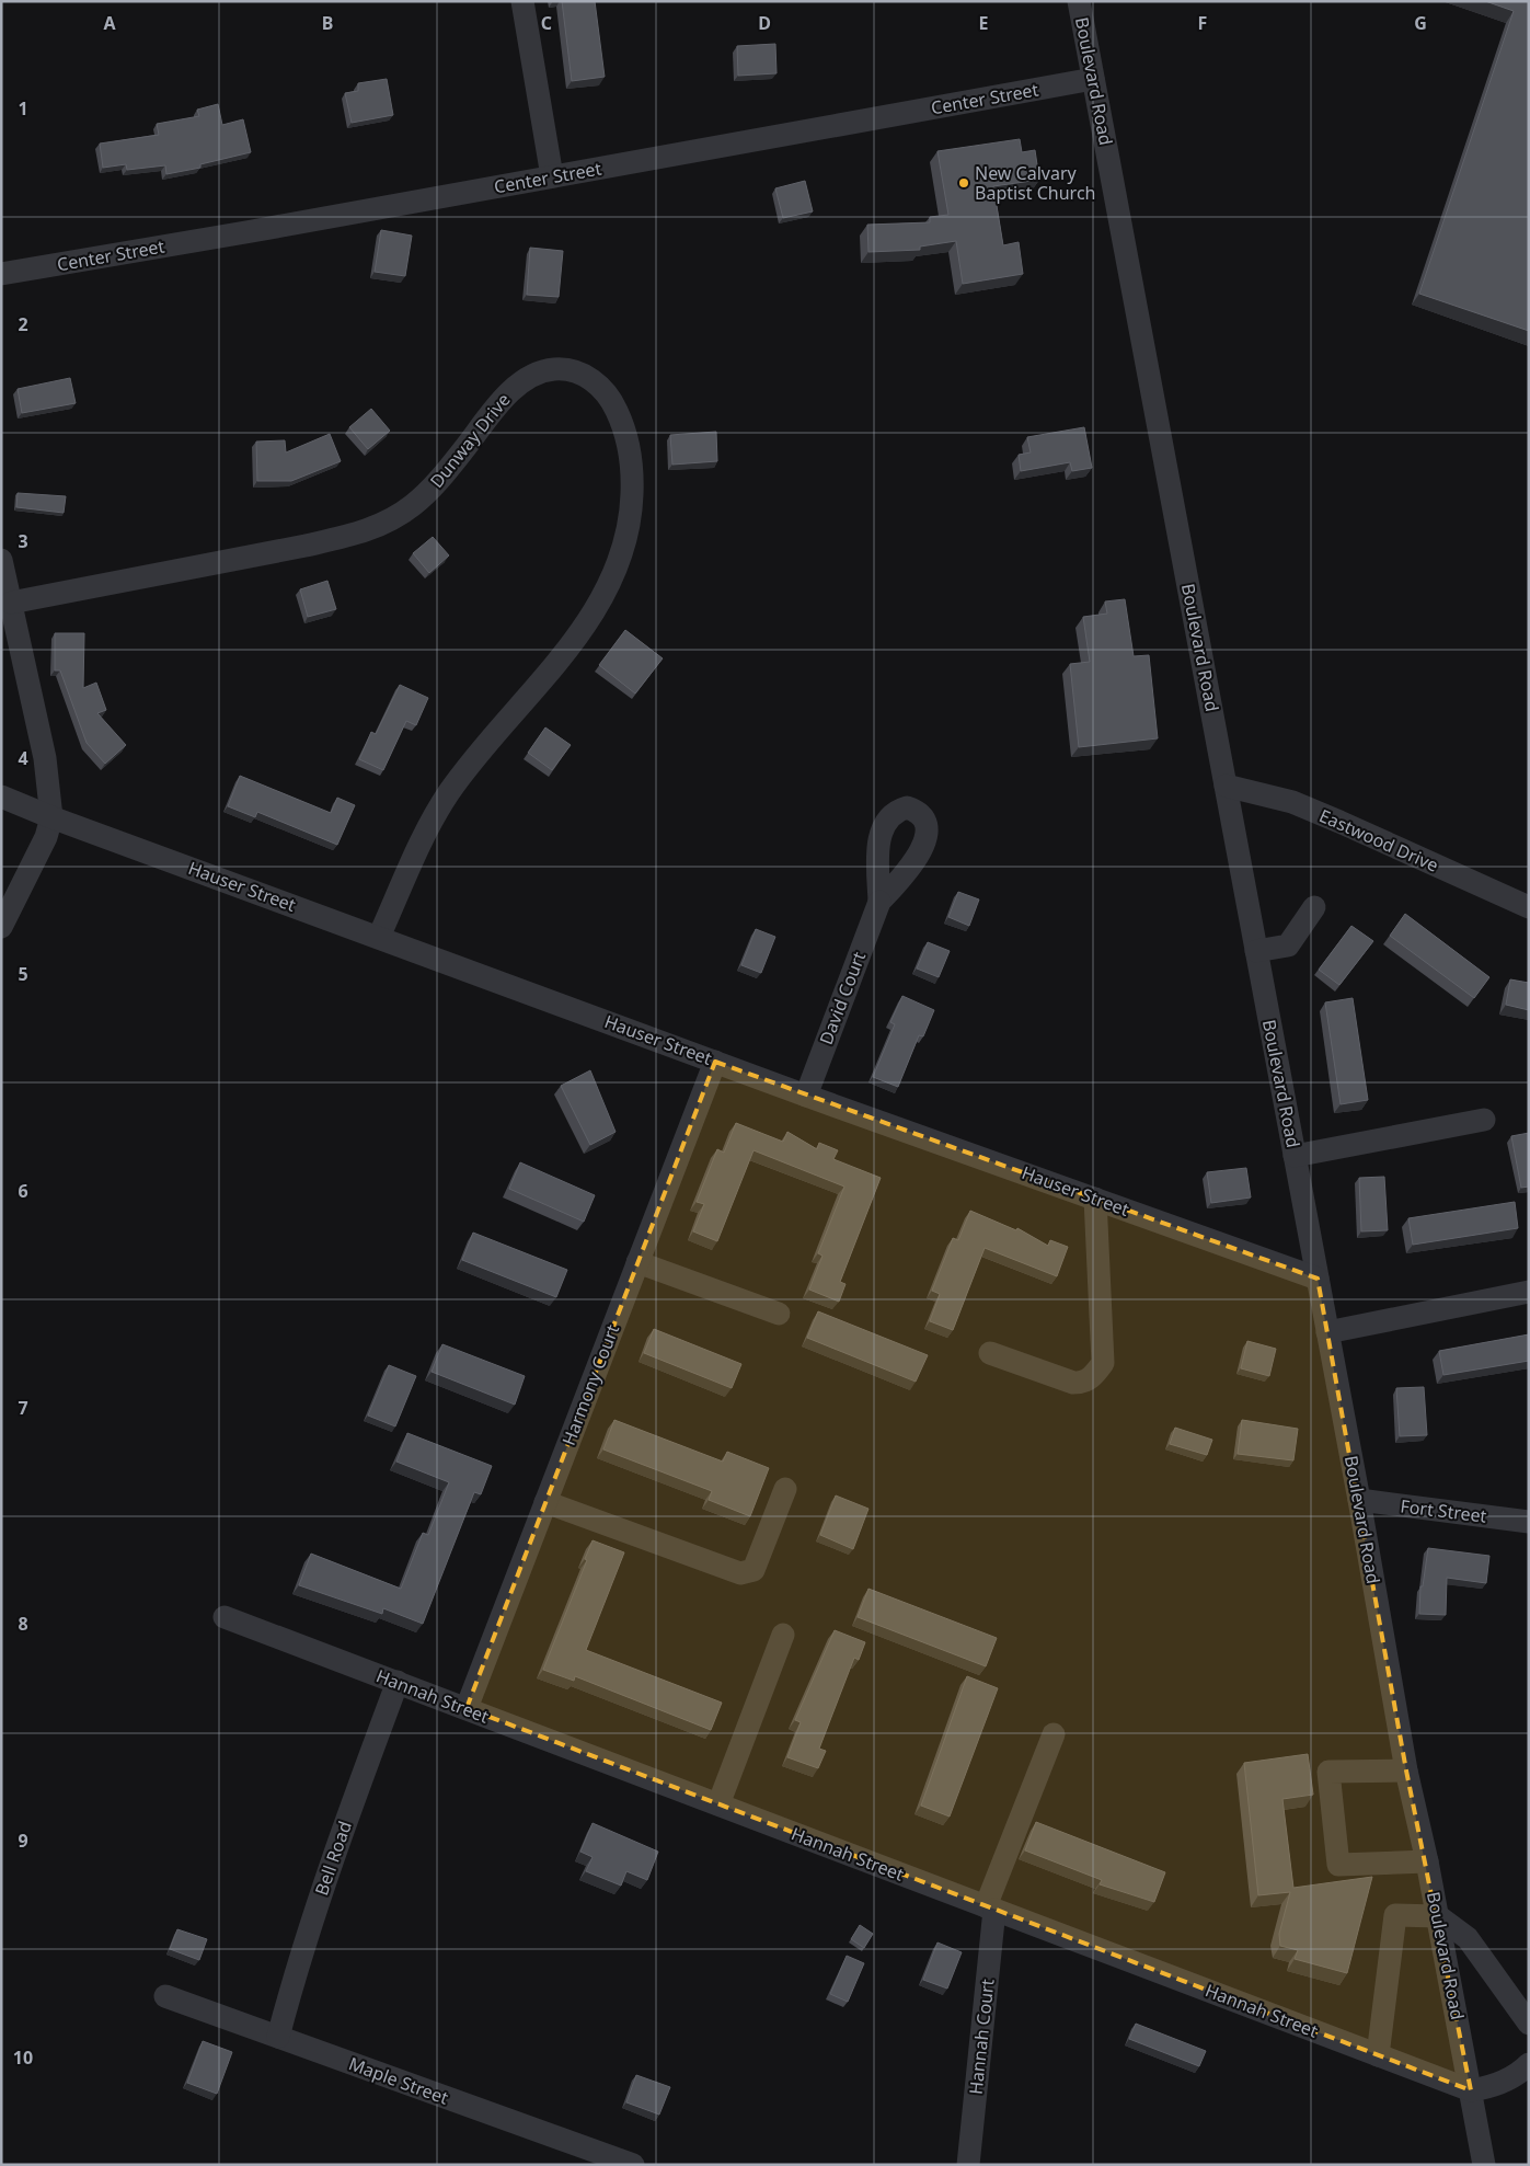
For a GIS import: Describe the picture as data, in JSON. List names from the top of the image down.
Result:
{
  "streets": {
    "street": [
      "Boulevard Road",
      "Center Street",
      "Dunway Drive",
      "Eastwood Drive",
      "Hauser Street",
      "David Court",
      "Harmony Court",
      "Fort Street",
      "Hannah Street",
      "Bell Road",
      "Hannah Court",
      "Maple Street"
    ]
  },
  "crossings": [
    ["Boulevard Road", "Center Street"],
    ["Boulevard Road", "Eastwood Drive"],
    ["Boulevard Road", "Hauser Street"],
    ["Boulevard Road", "Fort Street"],
    ["Boulevard Road", "Hannah Street"],
    ["Dunway Drive", "Hauser Street"],
    ["Hauser Street", "David Court"],
    ["Hauser Street", "Harmony Court"],
    ["Harmony Court", "Hannah Street"],
    ["Hannah Street", "Bell Road"],
    ["Hannah Street", "Hannah Court"],
    ["Bell Road", "Maple Street"]
  ],
  "places": ["New Calvary Baptist Church"],
  "grid": {
    "columns": [
      "A",
      "B",
      "C",
      "D",
      "E",
      "F",
      "G"
    ],
    "rows": [
      "1",
      "2",
      "3",
      "4",
      "5",
      "6",
      "7",
      "8",
      "9",
      "10"
    ]
  }
}
